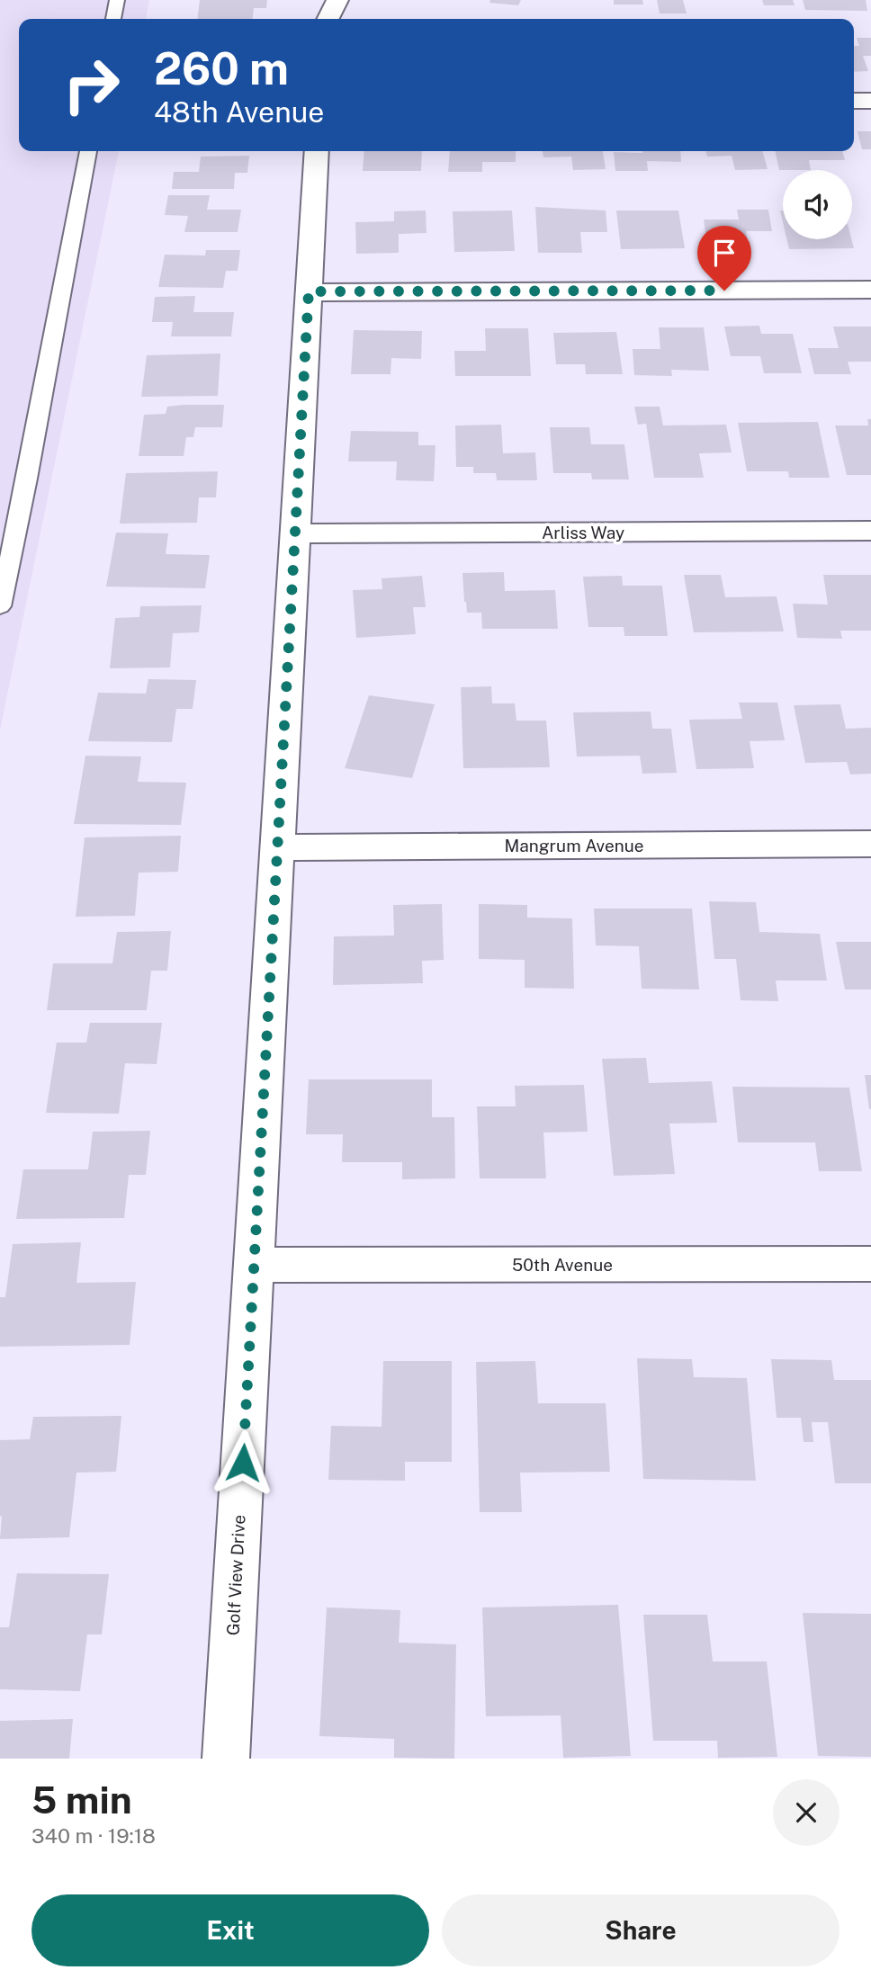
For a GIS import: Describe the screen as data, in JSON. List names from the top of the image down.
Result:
{
  "streets": {
    "street": [
      "Arliss Way",
      "Mangrum Avenue",
      "50th Avenue",
      "Golf View Drive"
    ]
  },
  "crossings": [
    ["Arliss Way", "Golf View Drive"],
    ["Mangrum Avenue", "Golf View Drive"],
    ["50th Avenue", "Golf View Drive"]
  ],
  "page": {
    "turn": ["260 m", "48th Avenue"],
    "heading": ["5 min", "340 m · 19:18"],
    "buttons": ["Exit", "Share"]
  }
}
